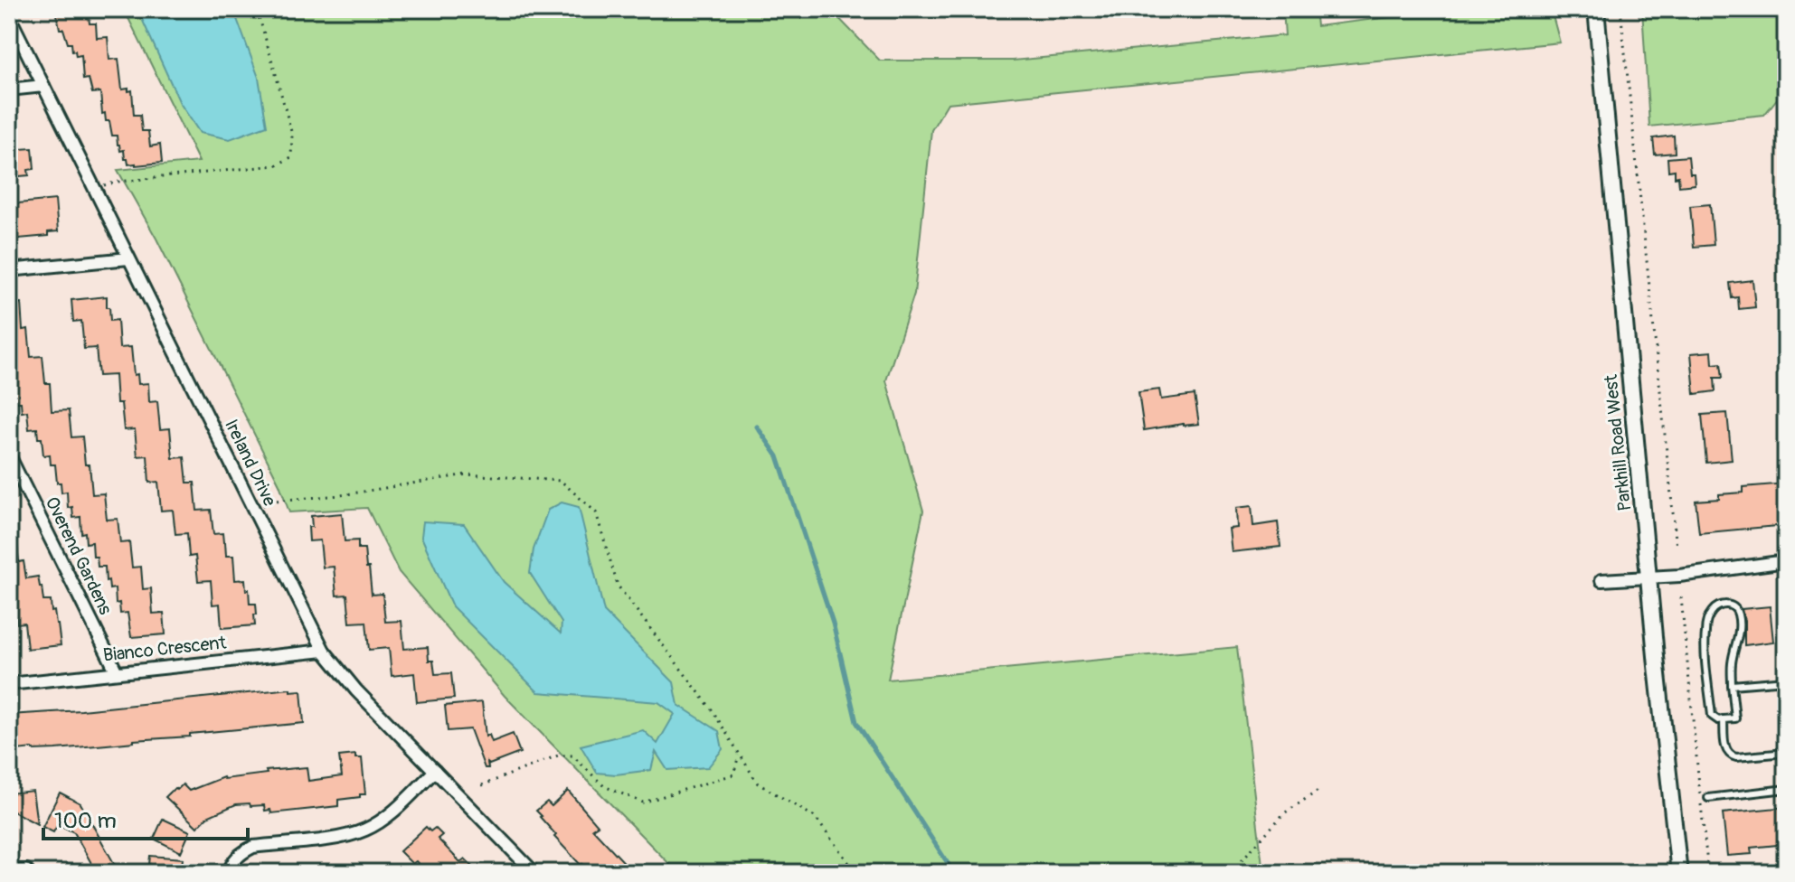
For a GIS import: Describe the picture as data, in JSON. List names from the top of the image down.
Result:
{
  "streets": {
    "main road": ["Parkhill Road West"],
    "street": ["Ireland Drive", "Overend Gardens", "Bianco Crescent"]
  },
  "crossings": [
    ["Ireland Drive", "Bianco Crescent"],
    ["Overend Gardens", "Bianco Crescent"]
  ],
  "scale_bar": "100 m"
}
